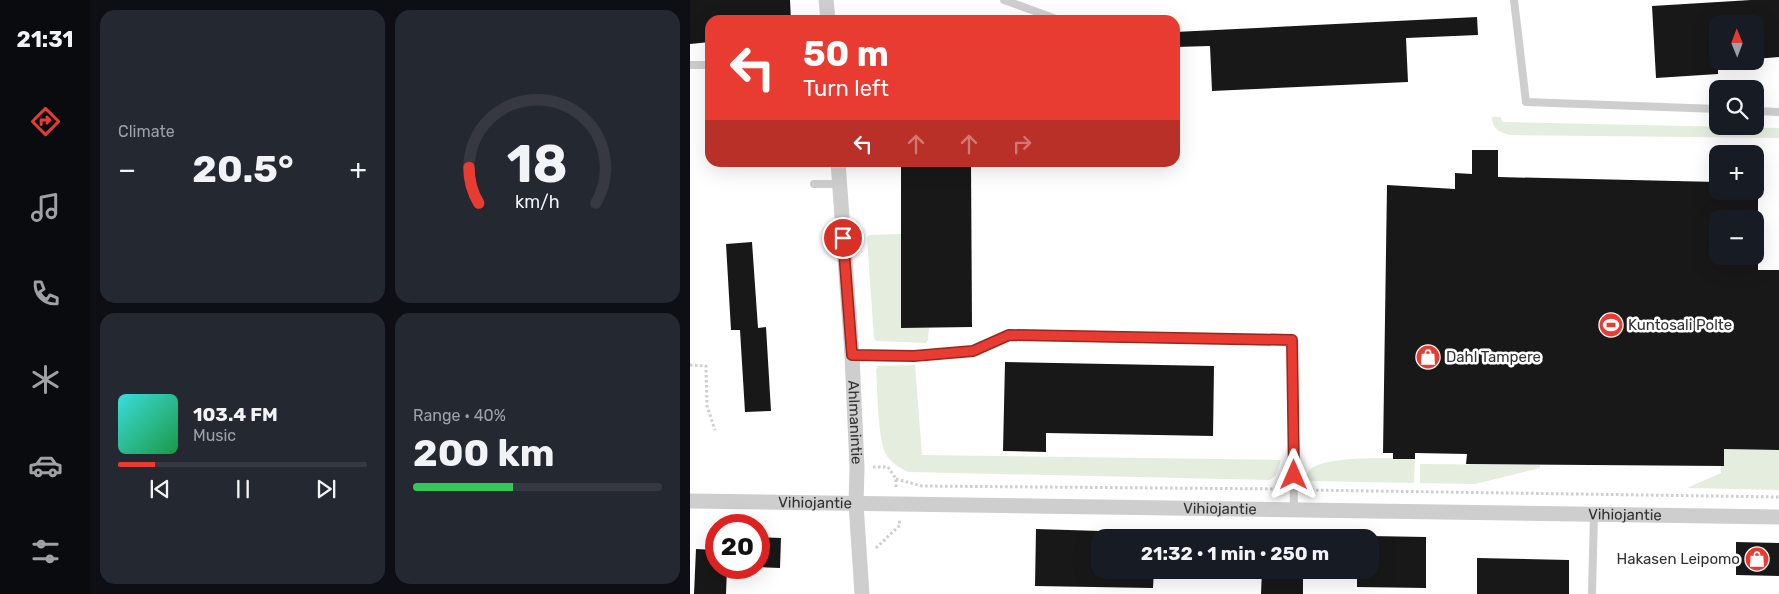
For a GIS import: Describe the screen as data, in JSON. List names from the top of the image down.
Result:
{
  "streets": {
    "street": ["Ahlmanintie", "Vihiojantie"]
  },
  "crossings": [
    ["Ahlmanintie", "Vihiojantie"]
  ],
  "places": {
    "sports": ["Kuntosali Polte"],
    "shop": ["Dahl Tampere", "Hakasen Leipomo"]
  },
  "north": "top",
  "page": {
    "tabs": "21:31",
    "tile": [
      "Climate",
      ["Range · 40%", "200 km"]
    ],
    "map_buttons": ["+", "−"],
    "turn": ["50 m", "Turn left"],
    "heat": ["−", "20.5°", "+"],
    "song": ["103.4 FM", "Music"],
    "limit": "20",
    "trip": "21:32 · 1 min · 250 m",
    "gauge": ["18", "km/h"]
  }
}
